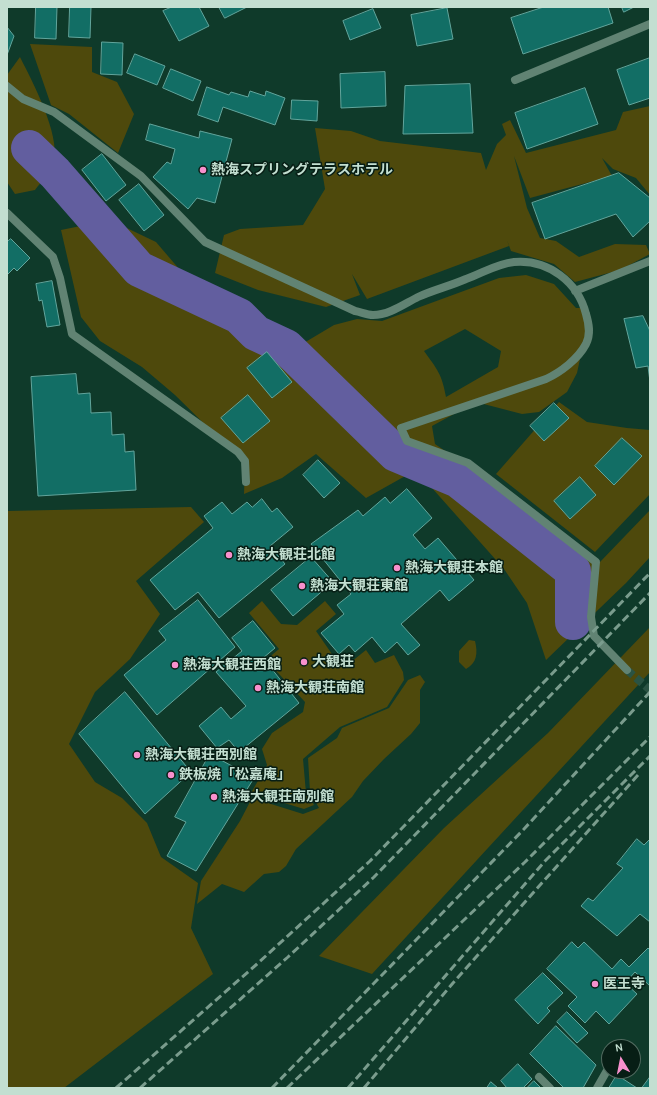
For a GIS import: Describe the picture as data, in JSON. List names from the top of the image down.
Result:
{
  "places": [
    "熱海スプリングテラスホテル",
    "熱海大観荘北館",
    "熱海大観荘本館",
    "熱海大観荘東館",
    "大観荘",
    "熱海大観荘西館",
    "熱海大観荘南館",
    "熱海大観荘西別館",
    "鉄板焼「松嘉庵」",
    "熱海大観荘南別館",
    "医王寺"
  ],
  "north": "top"
}
